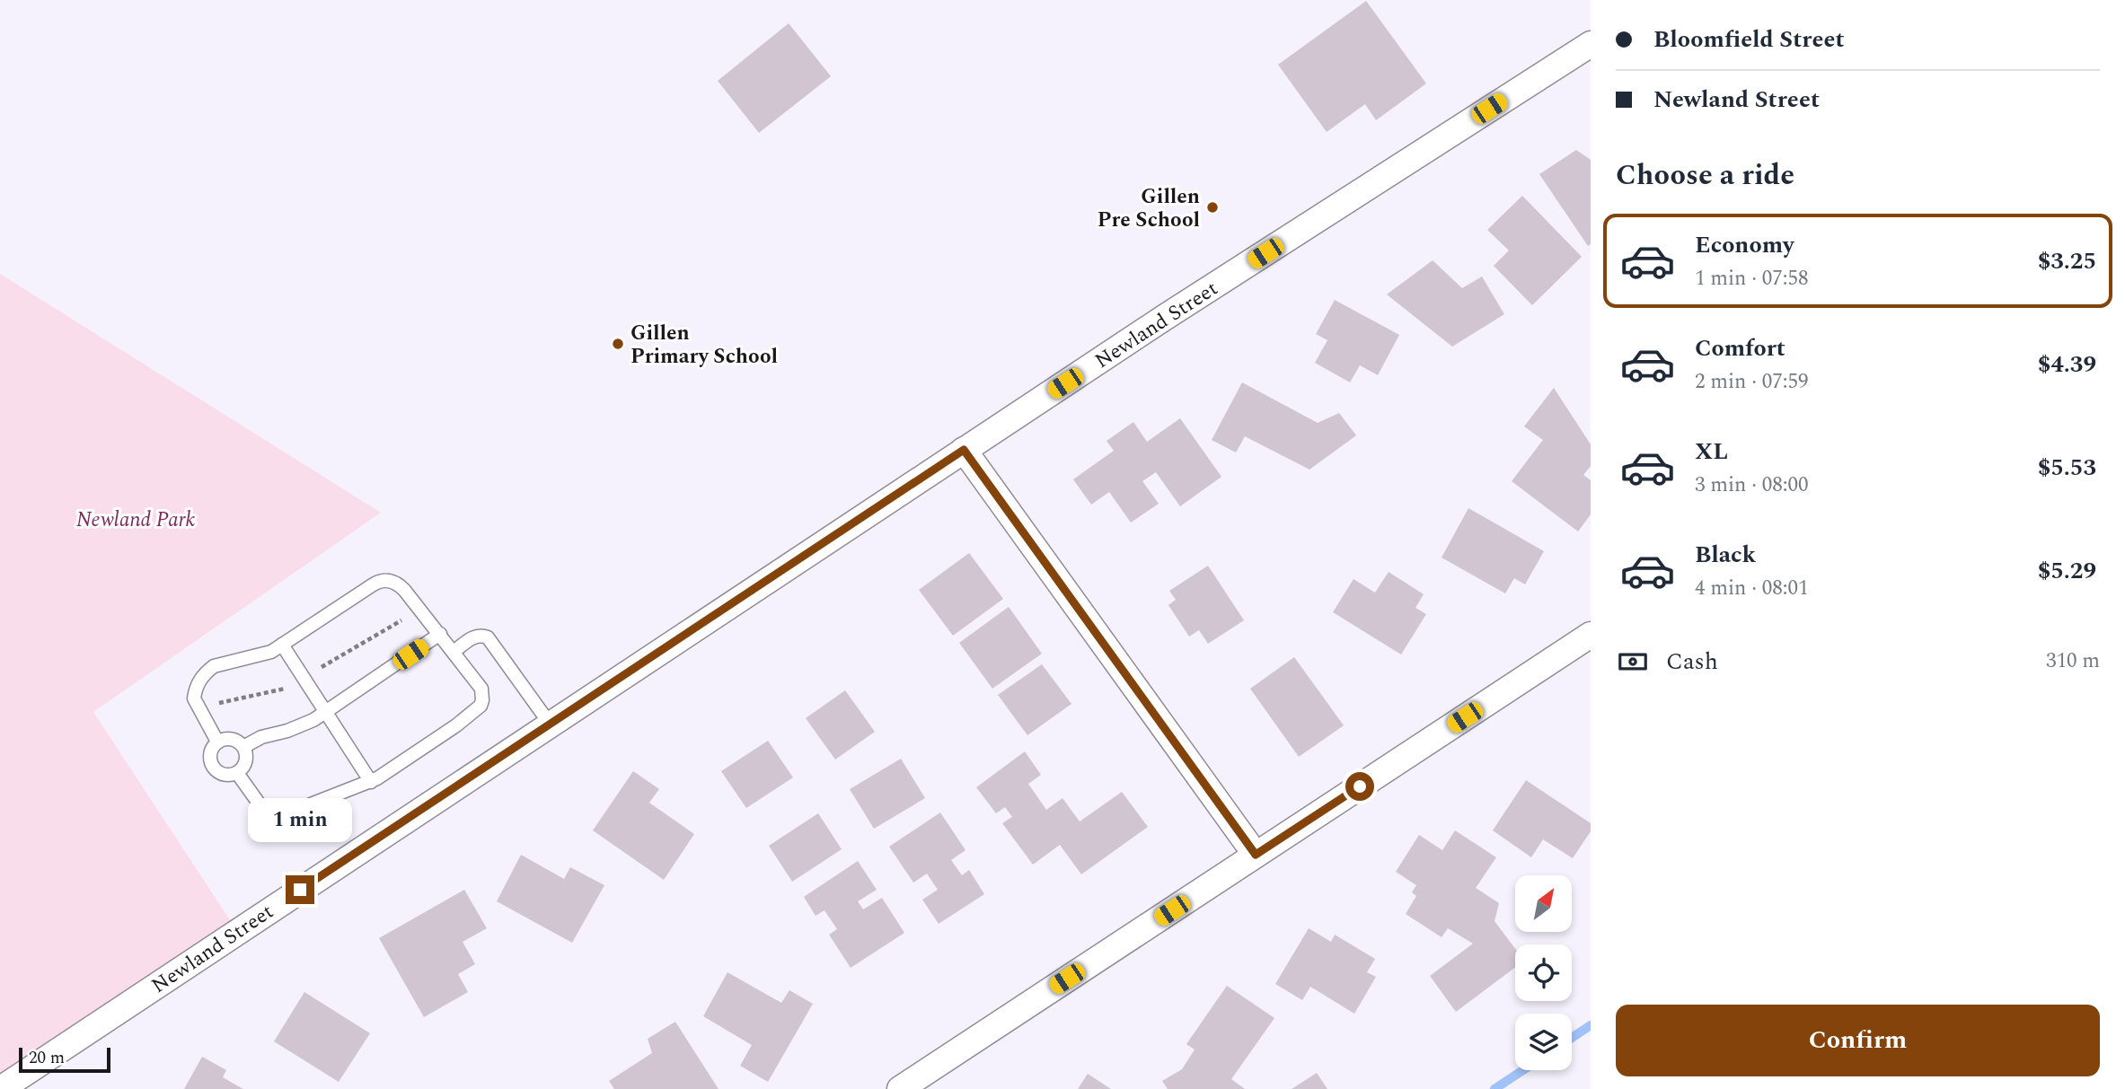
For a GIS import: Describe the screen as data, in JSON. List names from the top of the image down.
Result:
{
  "streets": {
    "street": ["Newland Street"]
  },
  "parks": ["Newland Park"],
  "places": ["Gillen Pre School", "Gillen Primary School"],
  "scale_bar": "20 m",
  "north": "top right",
  "page": {
    "banner": ["Bloomfield Street", "Newland Street"],
    "heading": "Choose a ride",
    "list": [
      {
        "name": "Economy",
        "note": "1 min · 07:58",
        "value": "$3.25"
      },
      {
        "name": "Comfort",
        "note": "2 min · 07:59",
        "value": "$4.39"
      },
      {
        "name": "XL",
        "note": "3 min · 08:00",
        "value": "$5.53"
      },
      {
        "name": "Black",
        "note": "4 min · 08:01",
        "value": "$5.29"
      }
    ],
    "pay": ["Cash", "310 m"],
    "bubble": "1 min",
    "buttons": "Confirm",
    "scale": "20 m"
  }
}
